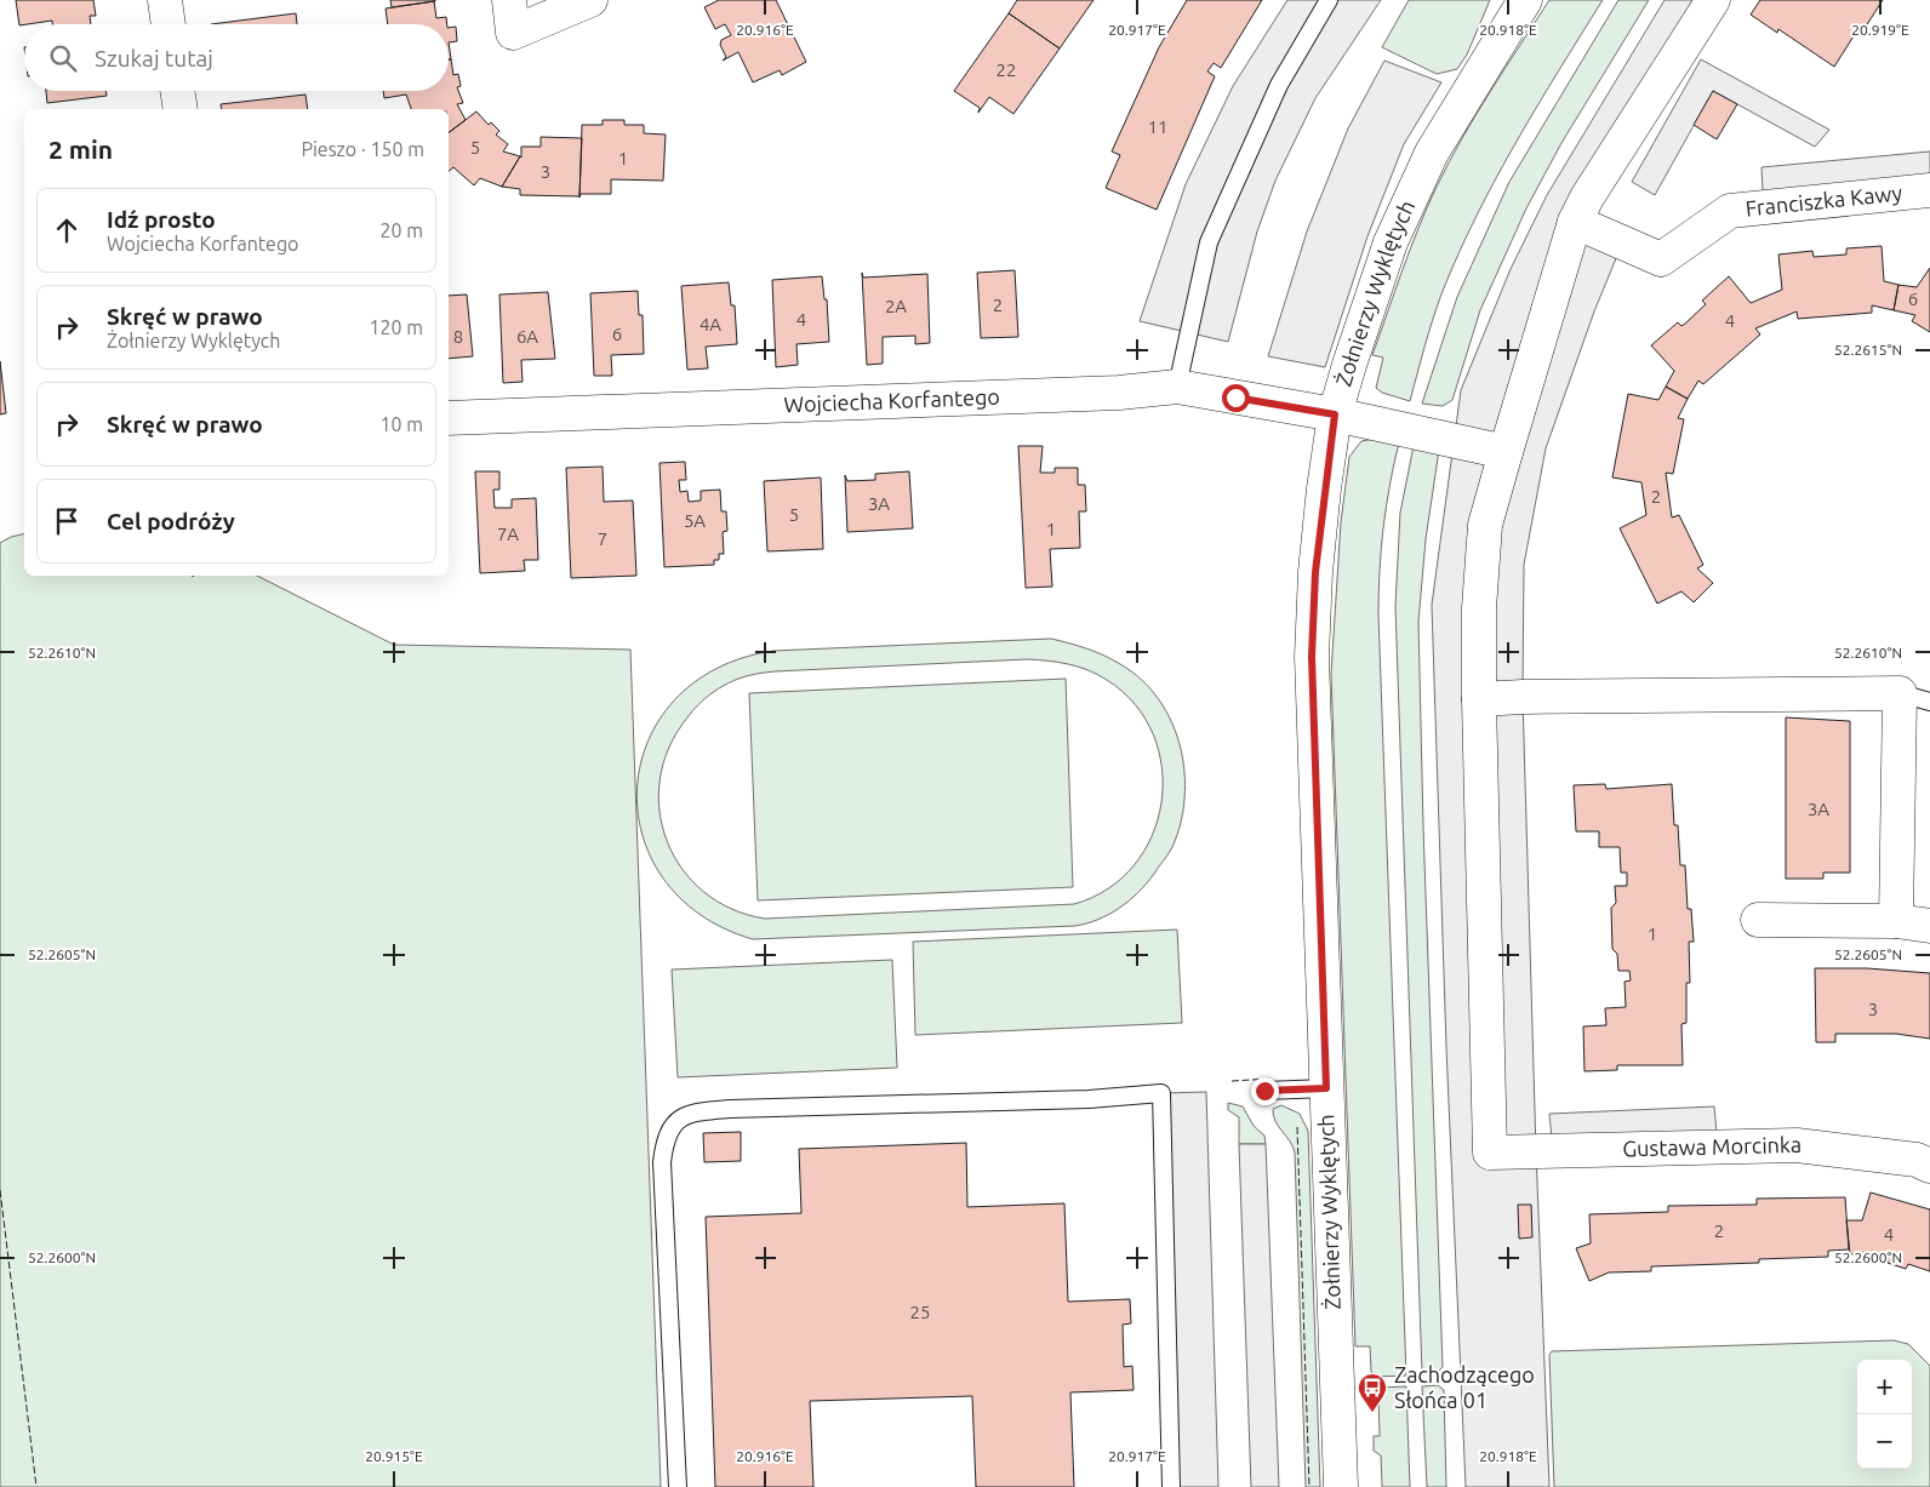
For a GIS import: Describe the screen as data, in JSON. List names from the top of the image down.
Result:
{
  "streets": {
    "street": [
      "Franciszka Kawy",
      "Żołnierzy Wyklętych",
      "Wojciecha Korfantego",
      "Gustawa Morcinka"
    ]
  },
  "crossings": [
    ["Żołnierzy Wyklętych", "Wojciecha Korfantego"]
  ],
  "places": {
    "bus stop": ["Zachodzącego Słońca 01"]
  },
  "house_numbers": [
    "22",
    "11",
    "5",
    "1",
    "3",
    "6",
    "2",
    "2A",
    "4",
    "4",
    "4A",
    "6",
    "8",
    "6A",
    "2",
    "3A",
    "5",
    "5A",
    "1",
    "7A",
    "7",
    "3A",
    "1",
    "3",
    "2",
    "4",
    "25"
  ],
  "page": {
    "search": "Szukaj tutaj",
    "heading": ["2 min", "Pieszo · 150 m"],
    "list": [
      ["Idź prosto", "Wojciecha Korfantego", "20 m"],
      ["Skręć w prawo", "Żołnierzy Wyklętych", "120 m"],
      ["Skręć w prawo", "10 m"],
      "Cel podróży"
    ],
    "map_buttons": ["+", "−"]
  },
  "coordinates": [
    "20.916°E",
    "20.917°E",
    "20.918°E",
    "20.919°E",
    "52.2615°N",
    "52.2610°N",
    "52.2605°N",
    "52.2600°N",
    "20.915°E"
  ]
}
